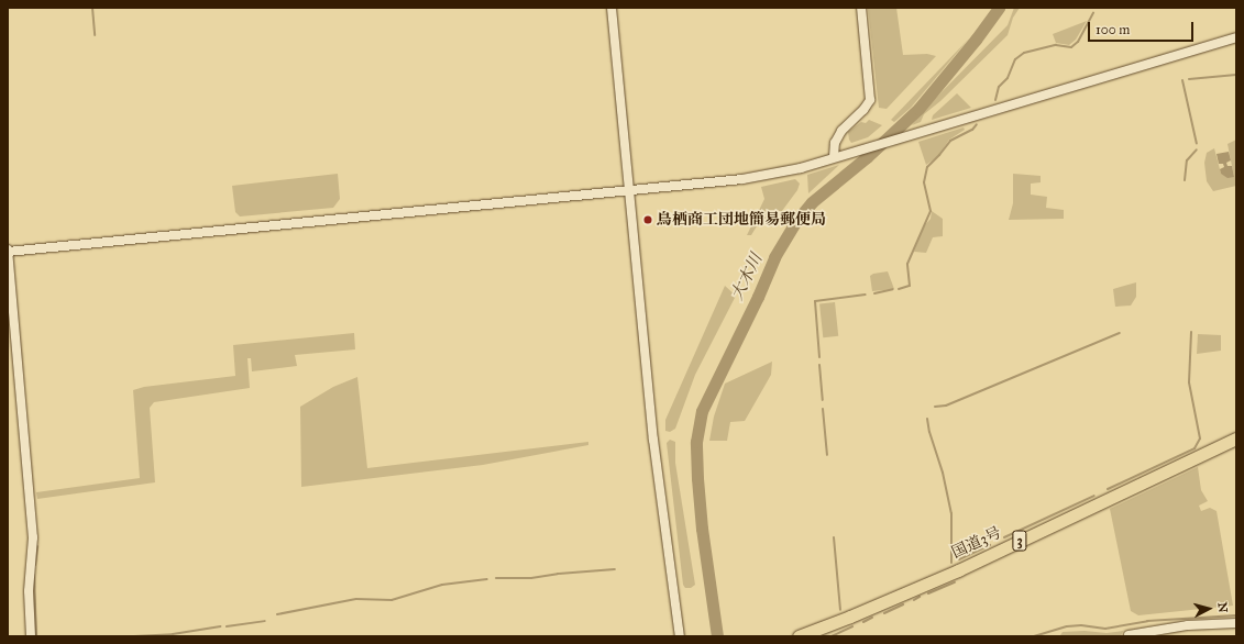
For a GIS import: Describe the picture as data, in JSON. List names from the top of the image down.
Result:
{
  "streets": {
    "highway": ["3", "国道3号"]
  },
  "water": ["大木川"],
  "places": ["鳥栖商工団地簡易郵便局"],
  "scale_bar": "100 m",
  "north": "right"
}
